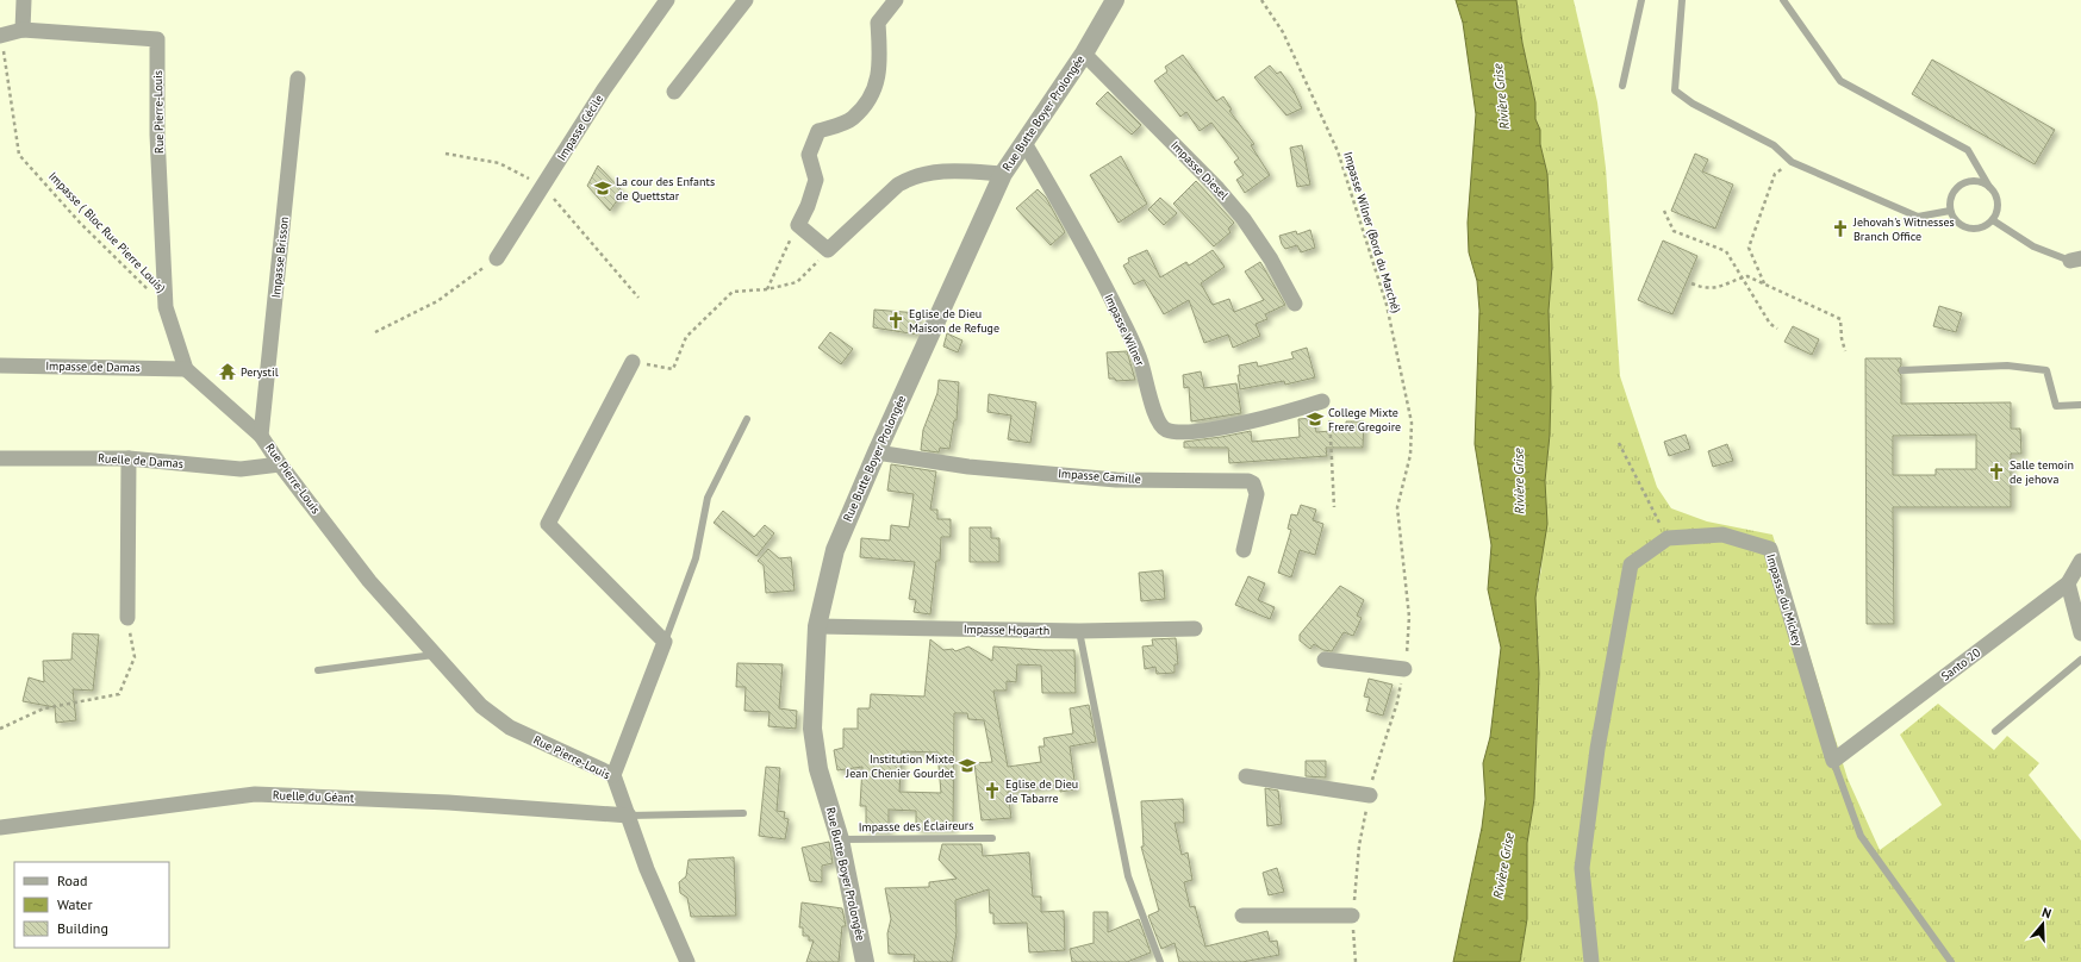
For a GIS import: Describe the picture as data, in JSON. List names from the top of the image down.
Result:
{
  "streets": {
    "street": [
      "Rue Pierre-Louis",
      "Rue Butte Boyer Prolongée",
      "Impasse Cécile",
      "Impasse Diesel",
      "Impasse Brisson",
      "Impasse Wilner",
      "Impasse de Damas",
      "Ruelle de Damas",
      "Impasse Camille",
      "Impasse du Mickey",
      "Impasse Hogarth",
      "Santo 20",
      "Ruelle du Géant"
    ],
    "lane": ["Impasse des Éclaireurs"],
    "path": ["Impasse ( Bloc Rue Pierre Louis)", "Impasse Wilner (Bord du Marché)"]
  },
  "crossings": [
    ["Rue Pierre-Louis", "Impasse ( Bloc Rue Pierre Louis)"],
    ["Rue Pierre-Louis", "Impasse Brisson"],
    ["Rue Pierre-Louis", "Impasse de Damas"],
    ["Rue Pierre-Louis", "Ruelle de Damas"],
    ["Rue Pierre-Louis", "Ruelle du Géant"],
    ["Rue Butte Boyer Prolongée", "Impasse Diesel"],
    ["Rue Butte Boyer Prolongée", "Impasse Wilner"],
    ["Rue Butte Boyer Prolongée", "Impasse Camille"],
    ["Rue Butte Boyer Prolongée", "Impasse Hogarth"],
    ["Rue Butte Boyer Prolongée", "Impasse des Éclaireurs"],
    ["Impasse du Mickey", "Santo 20"]
  ],
  "water": ["Rivière Grise"],
  "places": {
    "school or university": ["La cour des Enfants de Quettstar", "College Mixte Frere Gregoire", "Institution Mixte Jean Chenier Gourdet"],
    "church": [
      "Jehovah's Witnesses Branch Office",
      "Eglise de Dieu Maison de Refuge",
      "Salle temoin de jehova",
      "Eglise de Dieu de Tabarre"
    ],
    "temple": ["Perystil"]
  },
  "legend": ["Road", "Water", "Building"],
  "north": "top"
}
